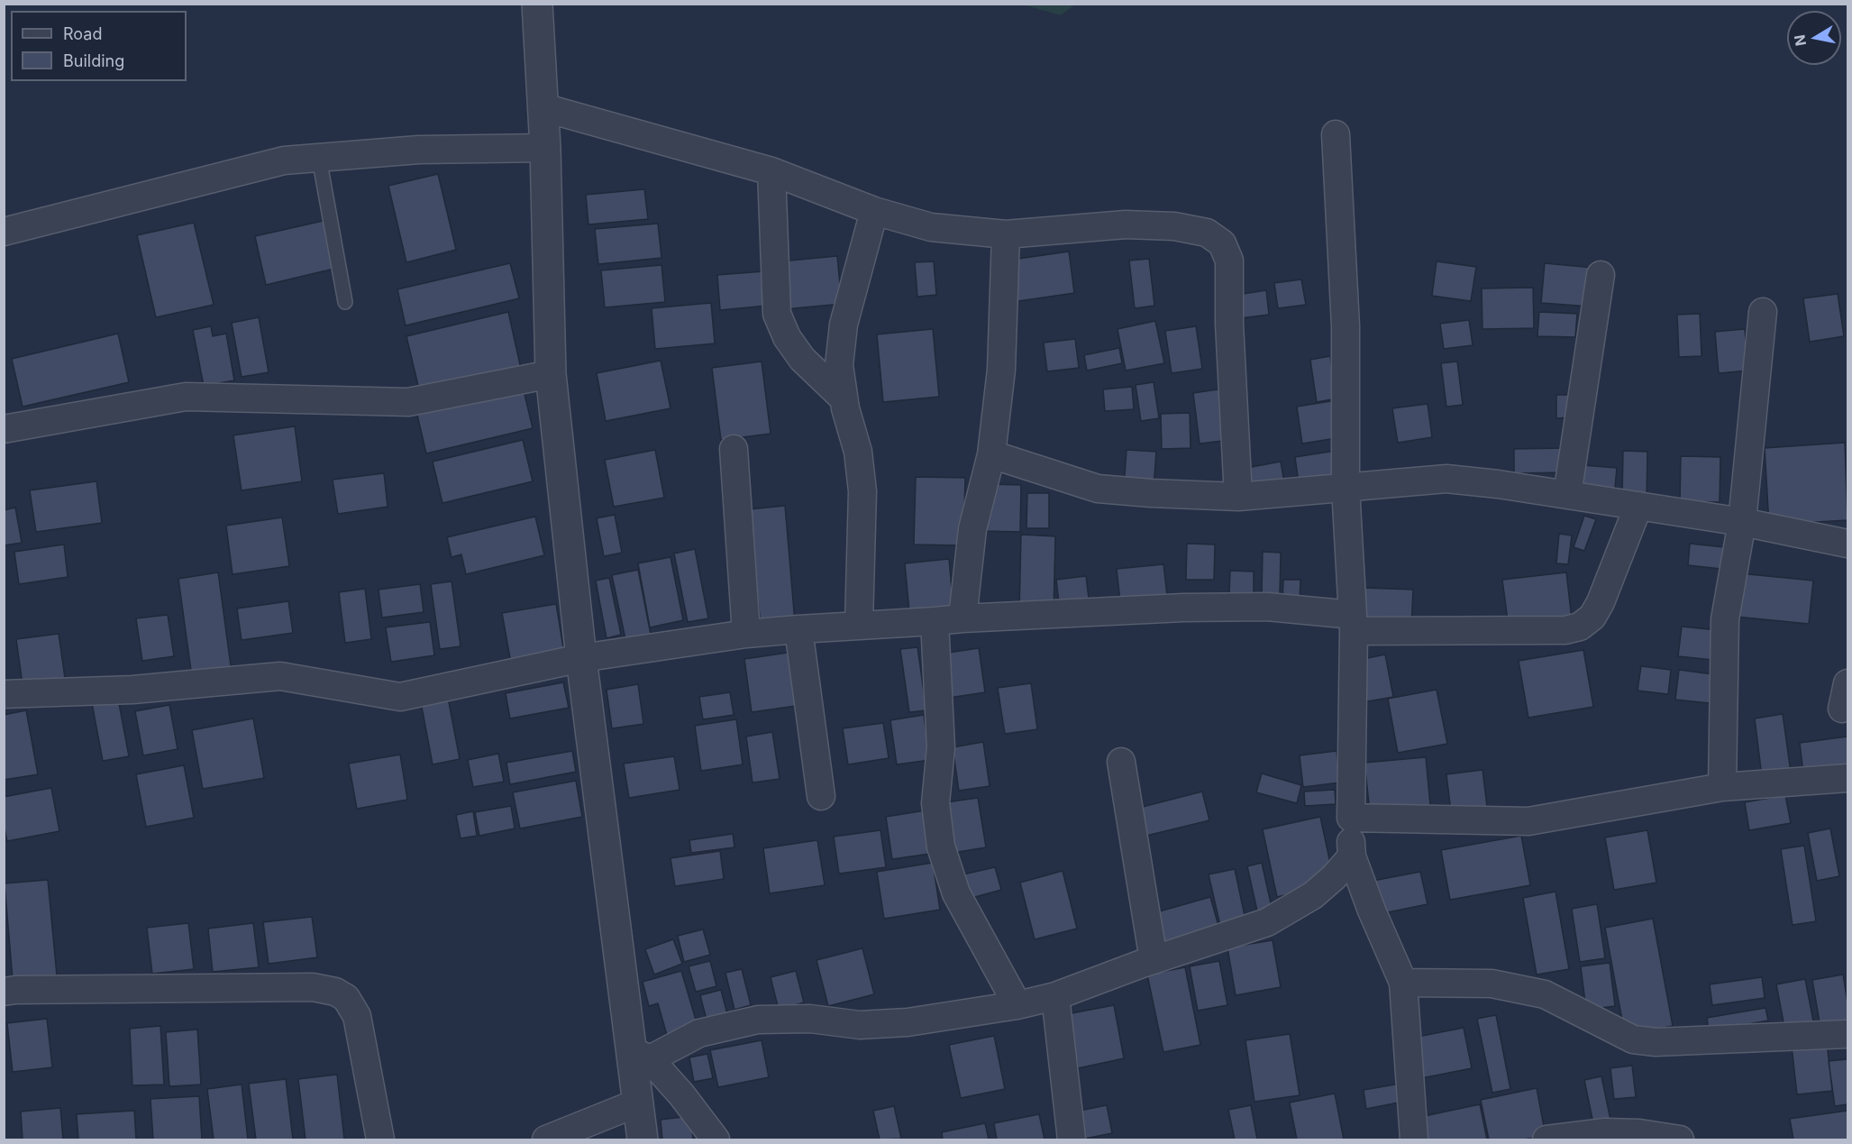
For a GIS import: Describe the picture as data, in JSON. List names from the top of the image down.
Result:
{
  "legend": ["Road", "Building"],
  "north": "left"
}
